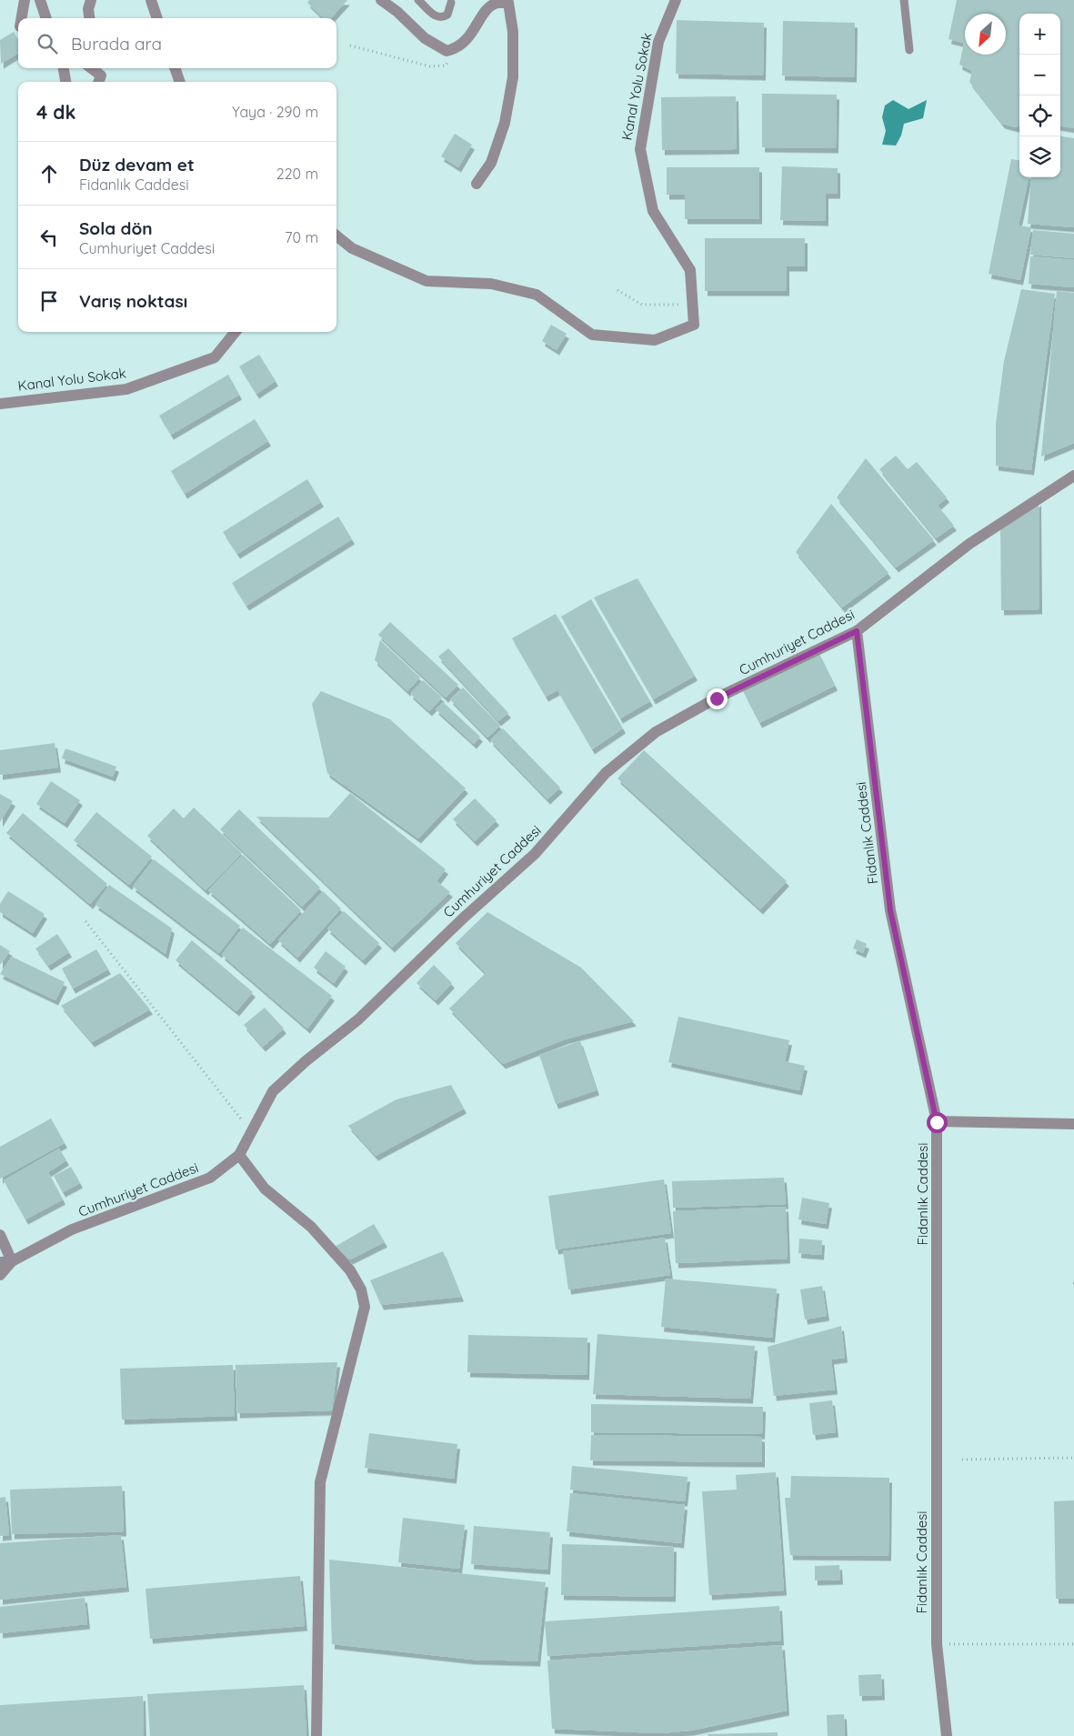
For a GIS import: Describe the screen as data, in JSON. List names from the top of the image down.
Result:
{
  "streets": {
    "street": ["Kanal Yolu Sokak", "Cumhuriyet Caddesi", "Fidanlık Caddesi"]
  },
  "crossings": [
    ["Cumhuriyet Caddesi", "Fidanlık Caddesi"]
  ],
  "north": "bottom left",
  "page": {
    "map_buttons": ["+", "−"],
    "search": "Burada ara",
    "heading": ["4 dk", "Yaya · 290 m"],
    "list": [
      ["Düz devam et", "Fidanlık Caddesi", "220 m"],
      ["Sola dön", "Cumhuriyet Caddesi", "70 m"],
      "Varış noktası"
    ]
  }
}
